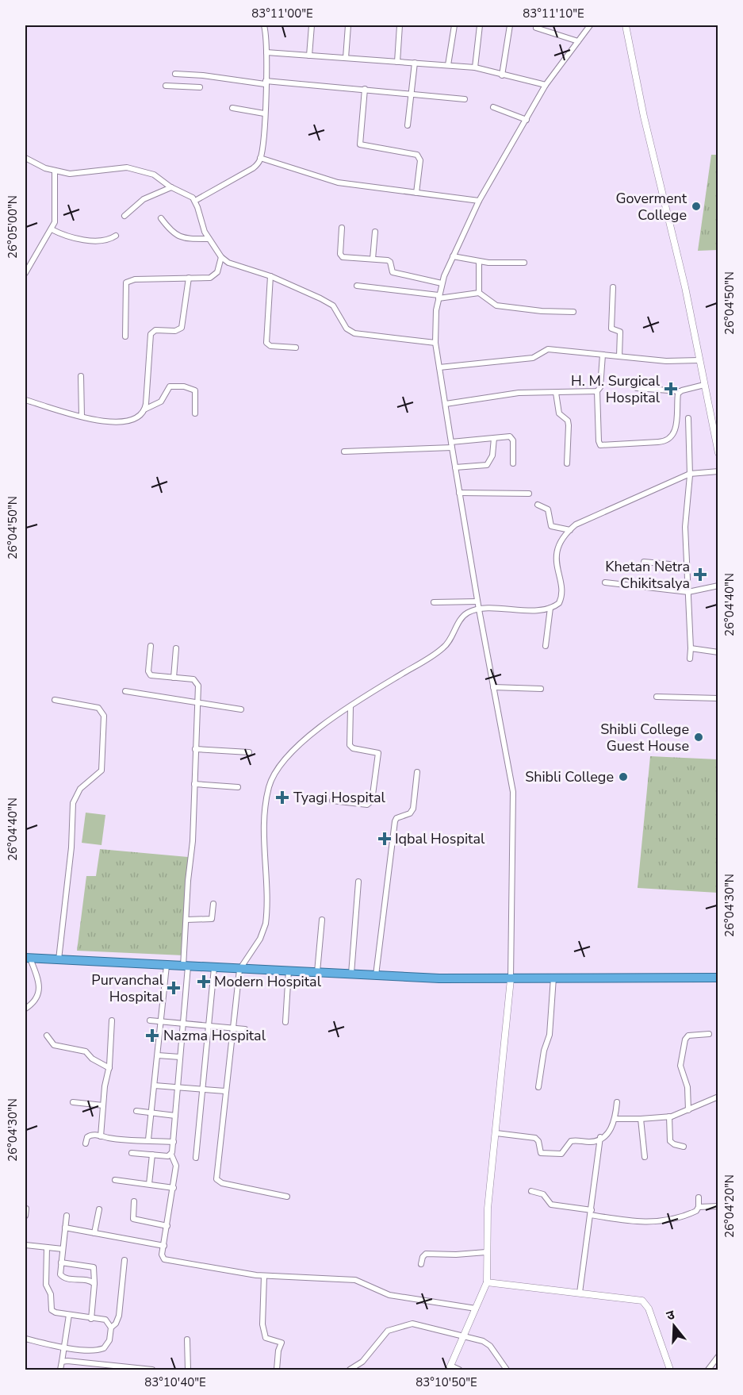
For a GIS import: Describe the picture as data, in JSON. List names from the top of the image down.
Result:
{
  "places": {
    "other": ["Goverment College", "Shibli College Guest House", "Shibli College"],
    "health": [
      "H. M. Surgical Hospital",
      "Khetan Netra Chikitsalya",
      "Tyagi Hospital",
      "Iqbal Hospital",
      "Modern Hospital",
      "Purvanchal Hospital",
      "Nazma Hospital"
    ]
  },
  "north": "top",
  "coordinates": [
    "83°11'00\"E",
    "83°11'10\"E",
    "26°05'00\"N",
    "26°04'50\"N",
    "26°04'40\"N",
    "26°04'30\"N",
    "26°04'20\"N",
    "83°10'40\"E",
    "83°10'50\"E"
  ]
}
